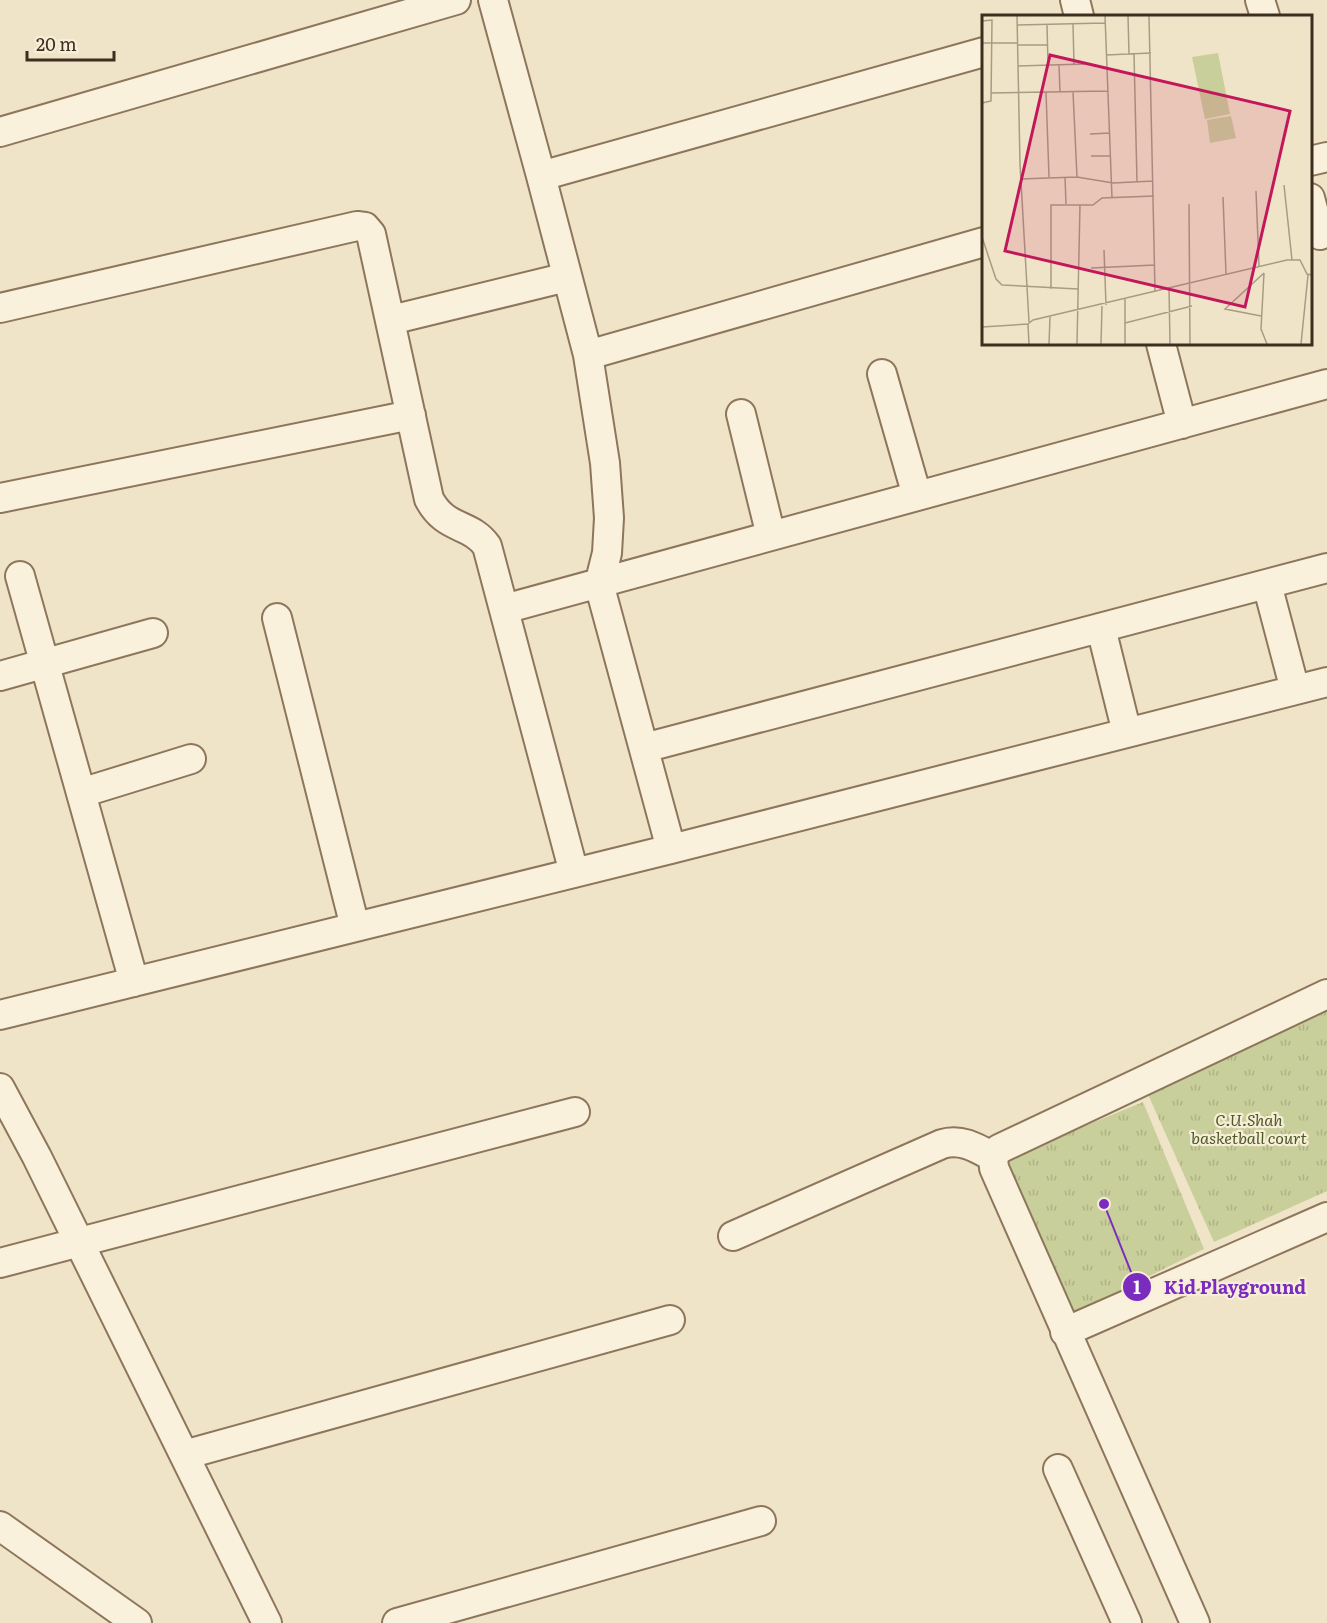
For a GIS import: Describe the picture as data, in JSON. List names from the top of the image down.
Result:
{
  "parks": ["C.U.Shah basketball court"],
  "places": ["Kid Playground"],
  "scale_bar": "20 m"
}
